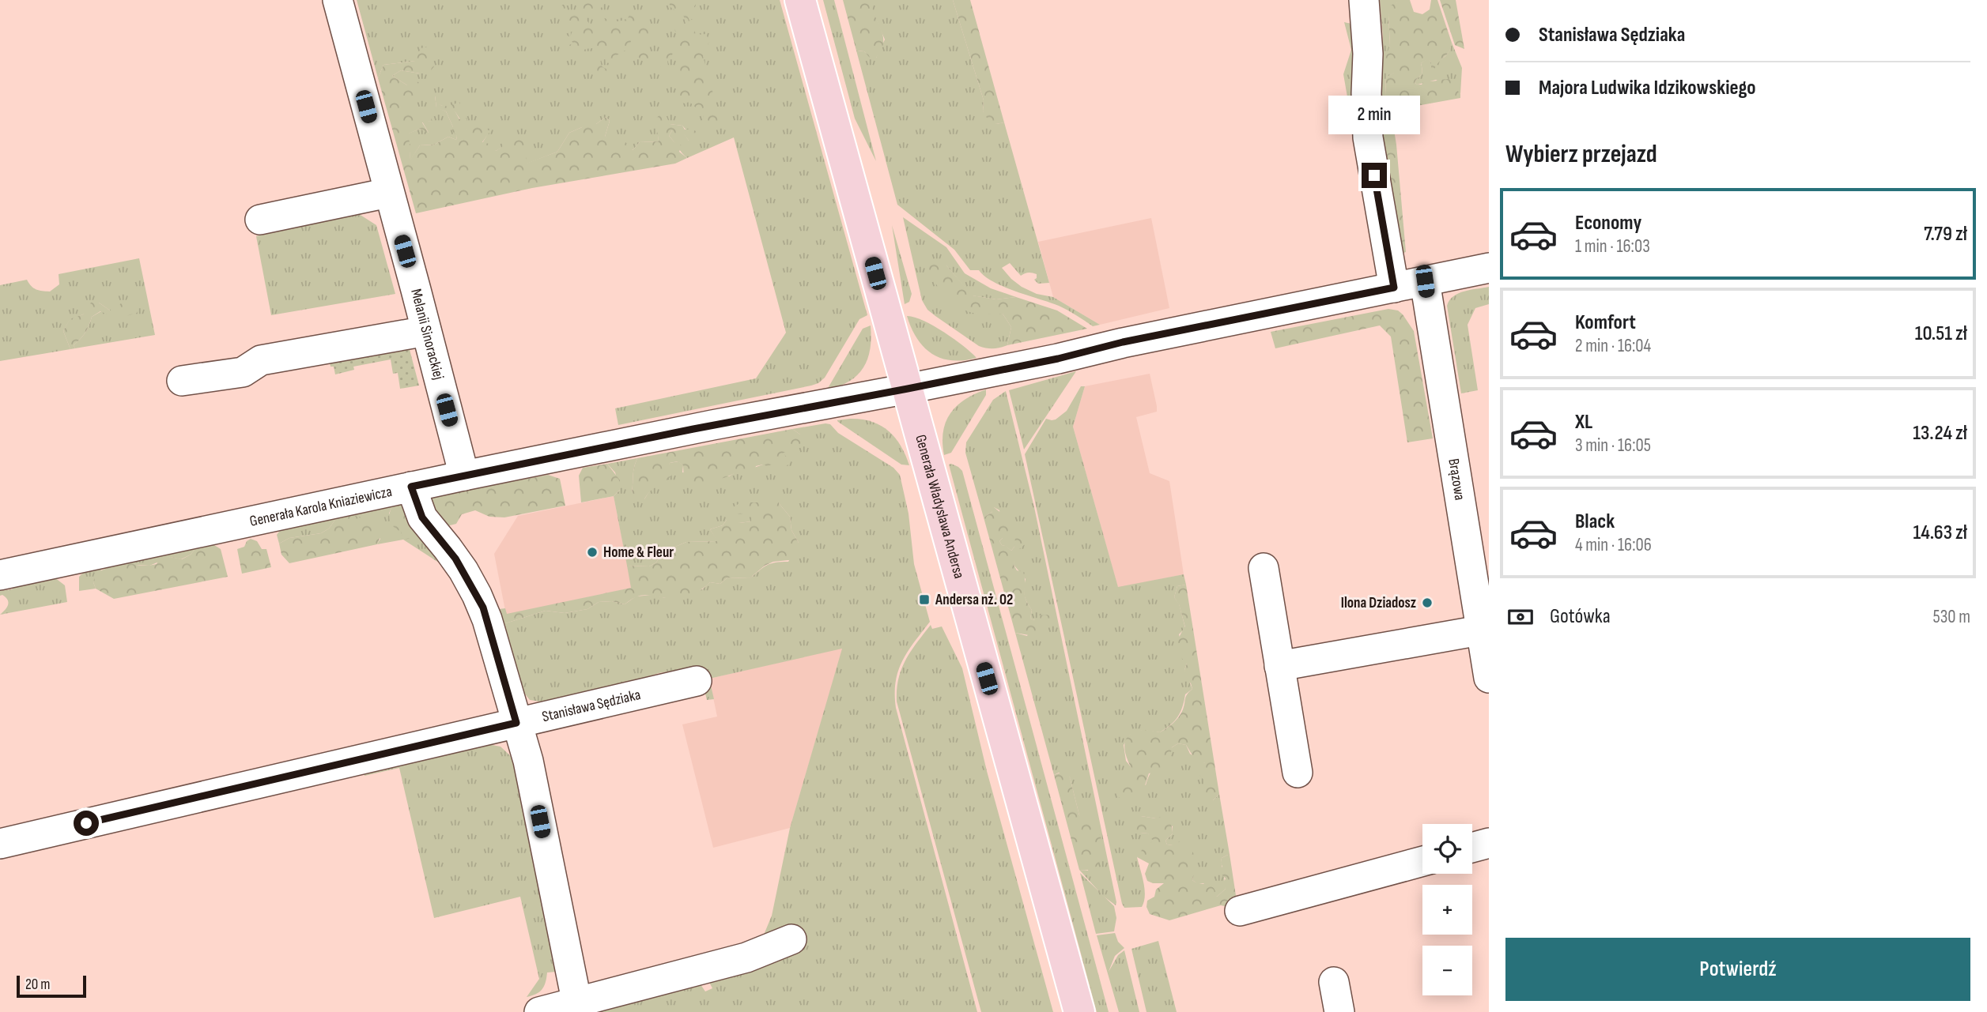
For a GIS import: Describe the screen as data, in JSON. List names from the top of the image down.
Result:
{
  "streets": {
    "main road": ["Generała Władysława Andersa"],
    "street": [
      "Melanii Sinorackiej",
      "Brązowa",
      "Generała Karola Kniaziewicza",
      "Stanisława Sędziaka"
    ]
  },
  "crossings": [
    ["Melanii Sinorackiej", "Generała Karola Kniaziewicza"],
    ["Brązowa", "Generała Karola Kniaziewicza"],
    ["Generała Karola Kniaziewicza", "Generała Władysława Andersa"]
  ],
  "places": {
    "other": ["Home & Fleur", "Ilona Dziadosz"],
    "transit": ["Andersa nż. 02"]
  },
  "scale_bar": "20 m",
  "page": {
    "banner": ["Stanisława Sędziaka", "Majora Ludwika Idzikowskiego"],
    "bubble": "2 min",
    "heading": "Wybierz przejazd",
    "list": [
      {
        "name": "Economy",
        "note": "1 min · 16:03",
        "value": "7.79 zł"
      },
      {
        "name": "Komfort",
        "note": "2 min · 16:04",
        "value": "10.51 zł"
      },
      {
        "name": "XL",
        "note": "3 min · 16:05",
        "value": "13.24 zł"
      },
      {
        "name": "Black",
        "note": "4 min · 16:06",
        "value": "14.63 zł"
      }
    ],
    "pay": ["Gotówka", "530 m"],
    "map_buttons": ["+", "−"],
    "buttons": "Potwierdź",
    "scale": "20 m"
  }
}
